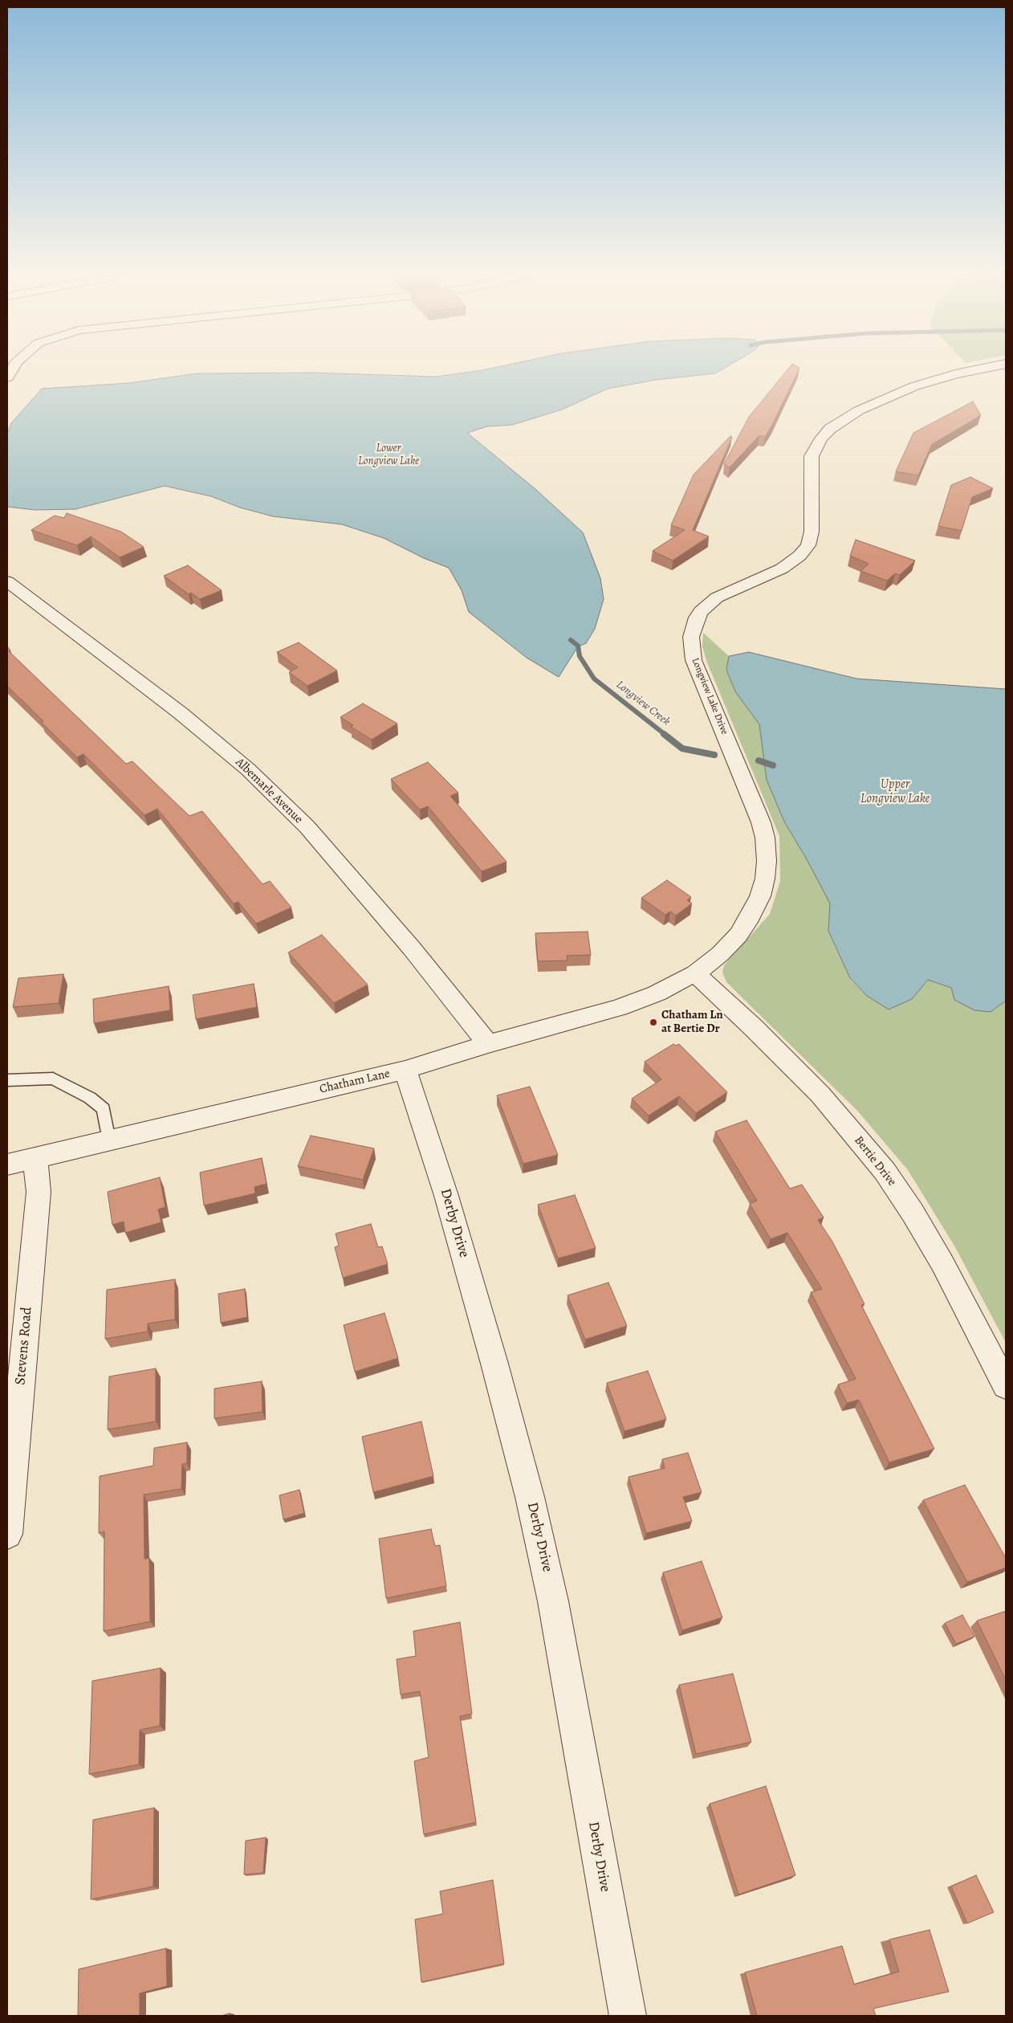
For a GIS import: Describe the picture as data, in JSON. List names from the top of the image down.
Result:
{
  "streets": {
    "street": [
      "Longview Lake Drive",
      "Albemarle Avenue",
      "Chatham Lane",
      "Bertie Drive",
      "Derby Drive",
      "Stevens Road"
    ]
  },
  "crossings": [
    ["Longview Lake Drive", "Chatham Lane"],
    ["Longview Lake Drive", "Bertie Drive"],
    ["Albemarle Avenue", "Chatham Lane"],
    ["Chatham Lane", "Bertie Drive"],
    ["Chatham Lane", "Derby Drive"],
    ["Chatham Lane", "Stevens Road"]
  ],
  "water": ["Lower Longview Lake", "Longview Creek", "Upper Longview Lake"],
  "places": ["Chatham Ln at Bertie Dr"]
}
